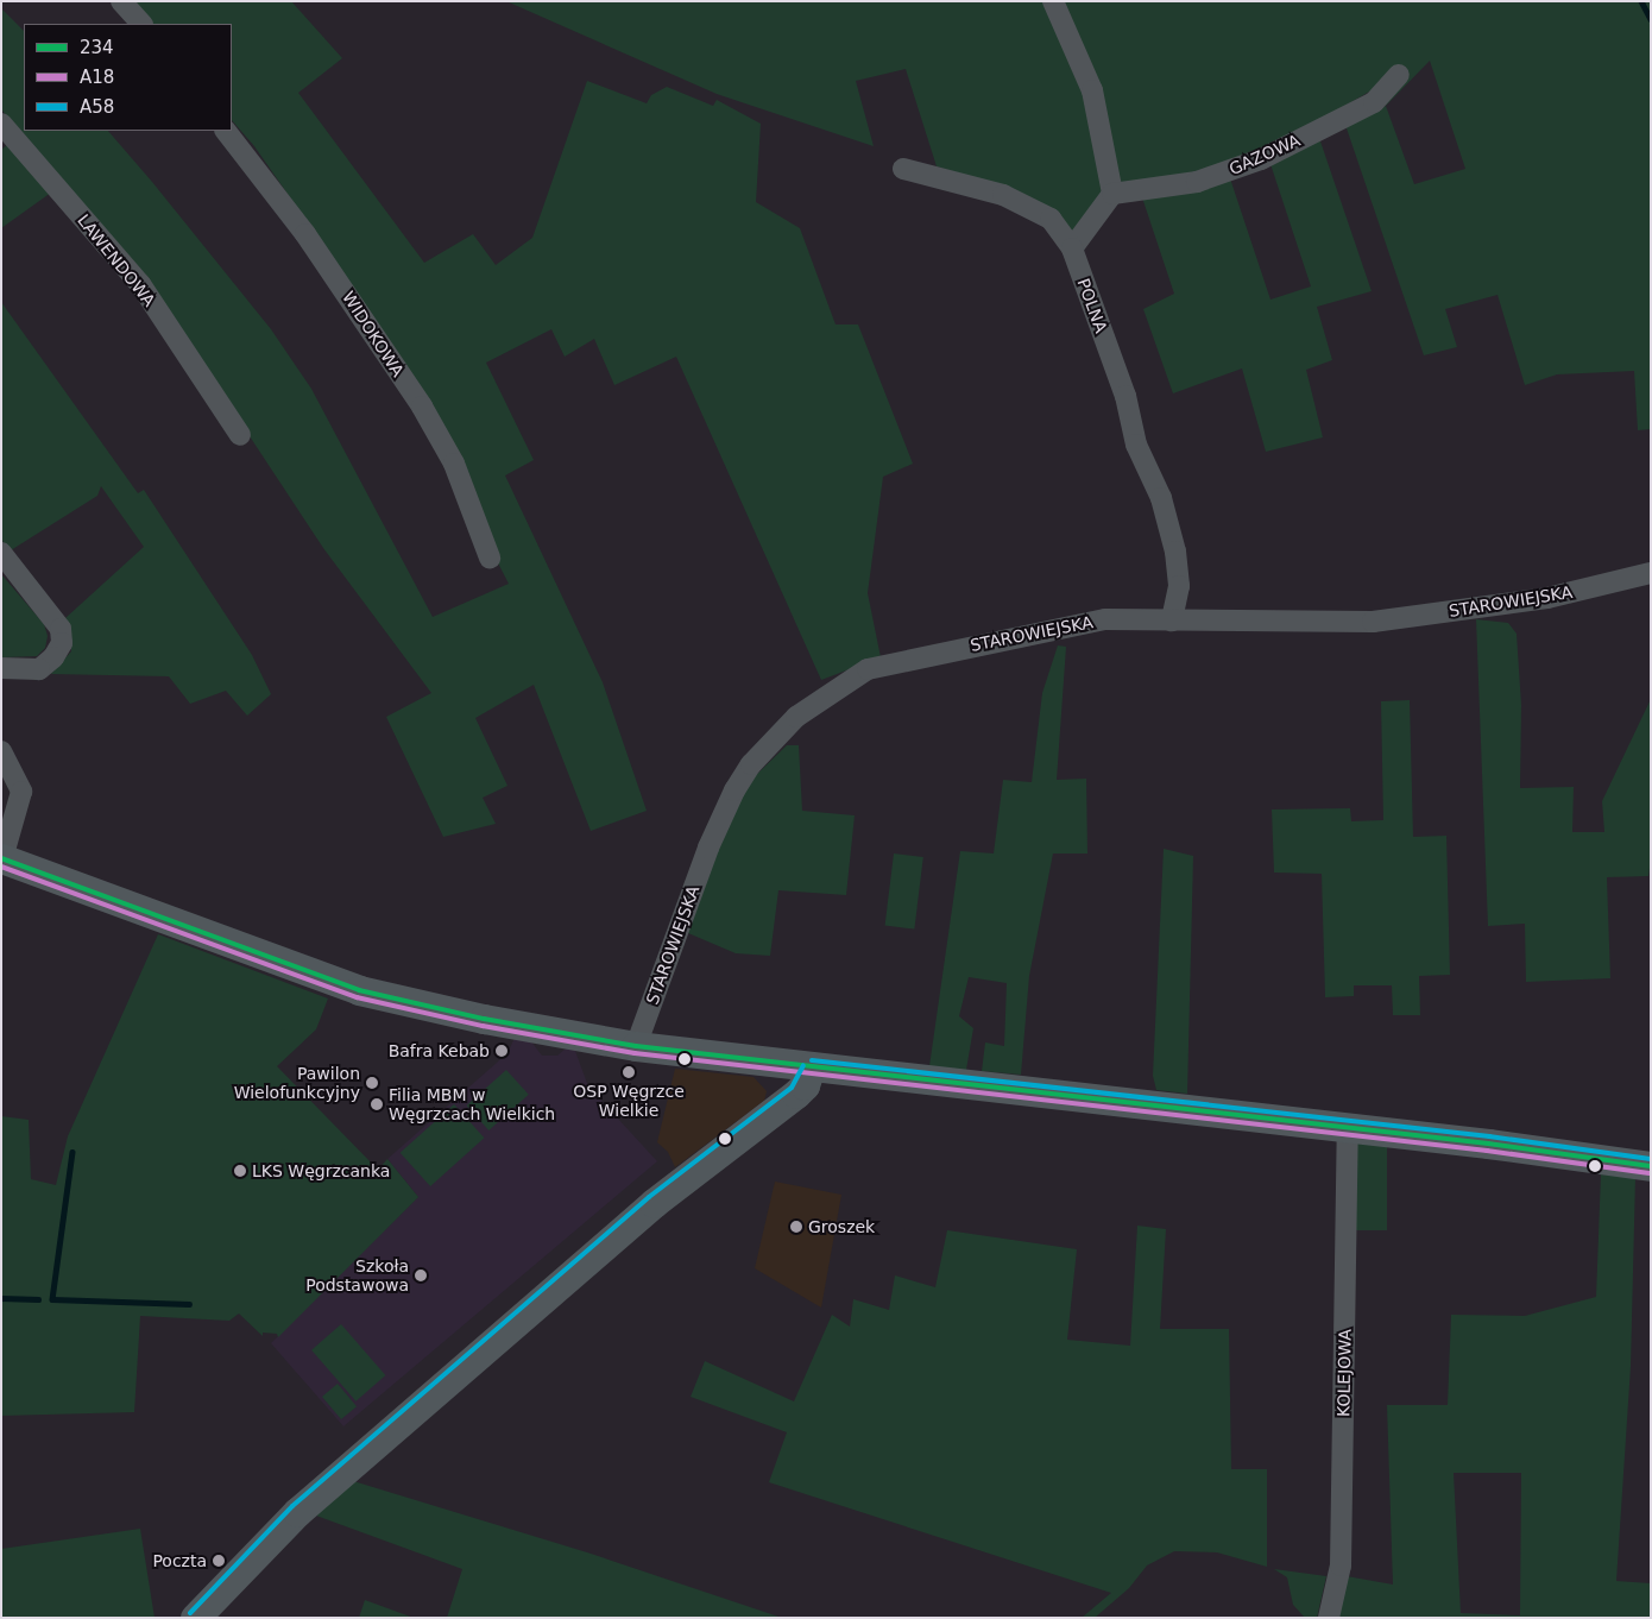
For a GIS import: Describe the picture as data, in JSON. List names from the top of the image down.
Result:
{
  "streets": {
    "street": [
      "GAZOWA",
      "LAWENDOWA",
      "POLNA",
      "WIDOKOWA",
      "STAROWIEJSKA",
      "KOLEJOWA"
    ]
  },
  "crossings": [
    ["POLNA", "STAROWIEJSKA"]
  ],
  "places": [
    "Bafra Kebab",
    "OSP Węgrzce Wielkie",
    "Pawilon Wielofunkcyjny",
    "Filia MBM w Węgrzcach Wielkich",
    "LKS Węgrzcanka",
    "Groszek",
    "Szkoła Podstawowa",
    "Poczta"
  ],
  "lines": ["transit line 234", "transit line A18", "transit line A58"],
  "legend": ["234", "A18", "A58"]
}
